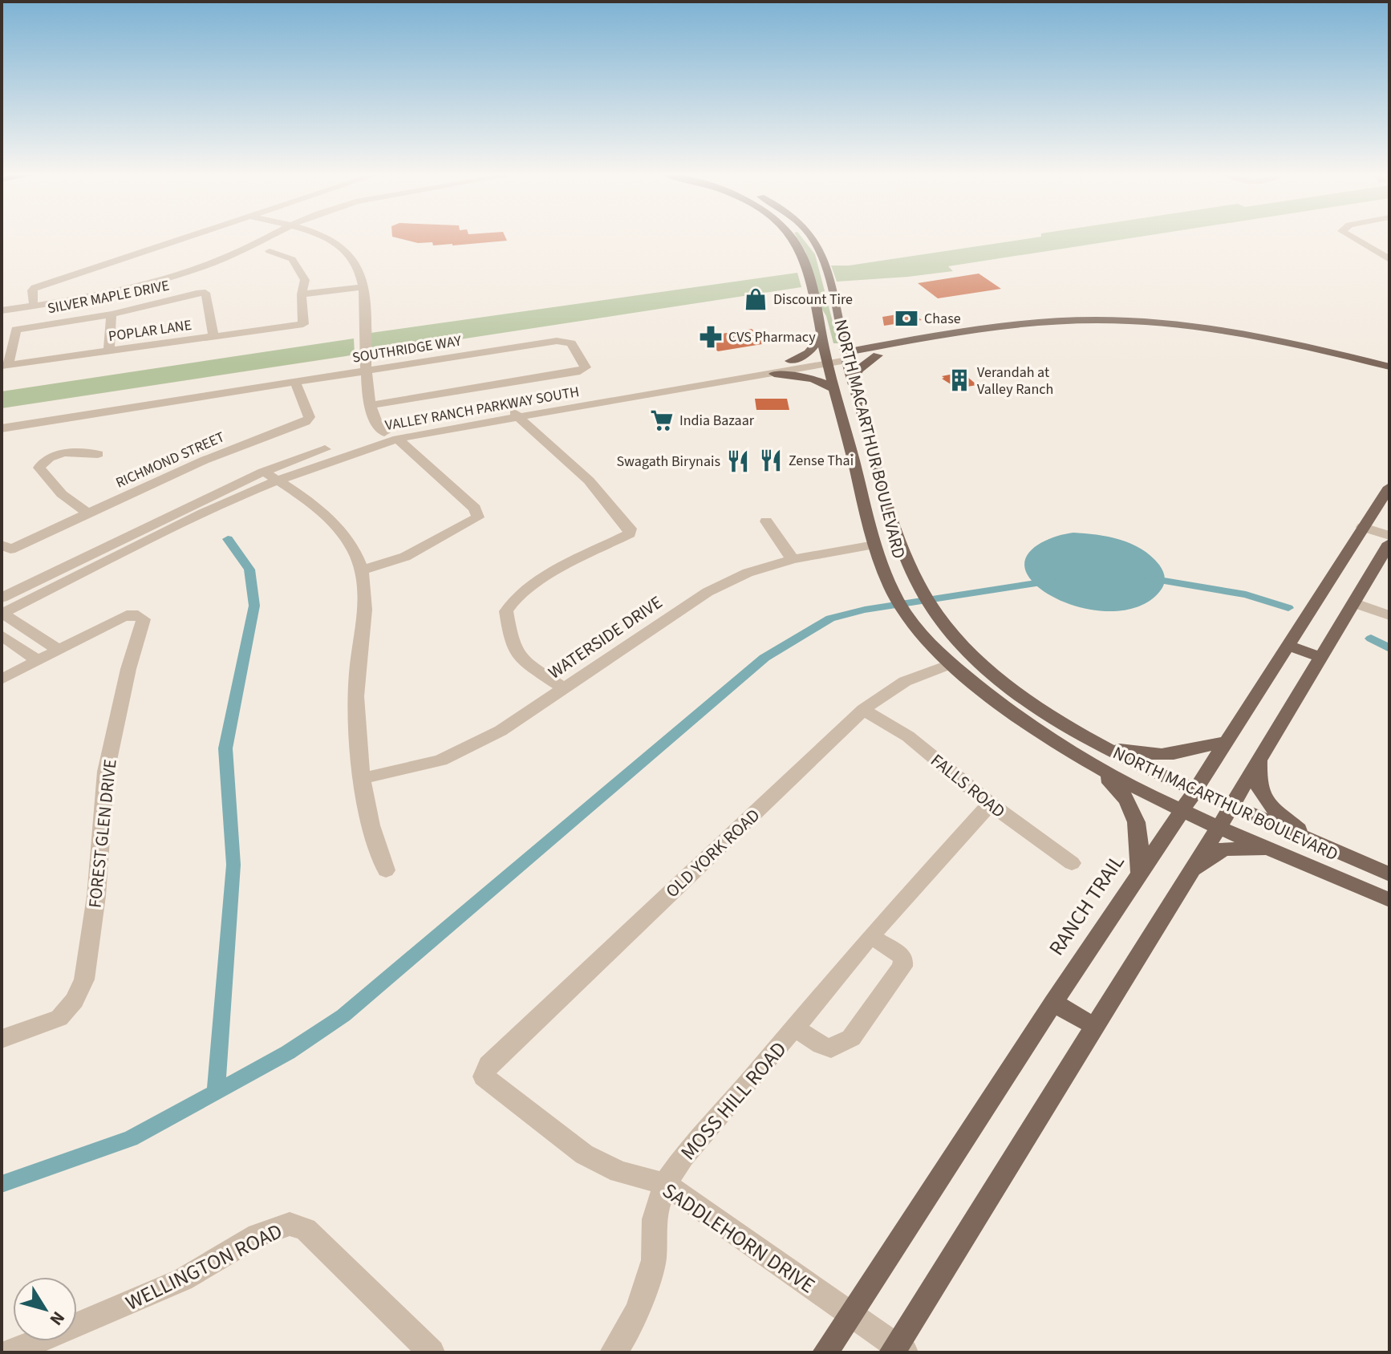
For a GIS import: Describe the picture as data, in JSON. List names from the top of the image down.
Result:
{
  "streets": {
    "main road": ["NORTH MACARTHUR BOULEVARD", "RANCH TRAIL"],
    "street": [
      "SILVER MAPLE DRIVE",
      "POPLAR LANE",
      "SOUTHRIDGE WAY",
      "VALLEY RANCH PARKWAY SOUTH",
      "RICHMOND STREET",
      "WATERSIDE DRIVE",
      "FALLS ROAD",
      "FOREST GLEN DRIVE",
      "OLD YORK ROAD",
      "MOSS HILL ROAD",
      "SADDLEHORN DRIVE",
      "WELLINGTON ROAD"
    ]
  },
  "crossings": [
    ["SILVER MAPLE DRIVE", "POPLAR LANE"],
    ["SOUTHRIDGE WAY", "RICHMOND STREET"],
    ["VALLEY RANCH PARKWAY SOUTH", "NORTH MACARTHUR BOULEVARD"],
    ["NORTH MACARTHUR BOULEVARD", "WATERSIDE DRIVE"],
    ["NORTH MACARTHUR BOULEVARD", "OLD YORK ROAD"],
    ["NORTH MACARTHUR BOULEVARD", "RANCH TRAIL"],
    ["FALLS ROAD", "OLD YORK ROAD"],
    ["FALLS ROAD", "MOSS HILL ROAD"],
    ["OLD YORK ROAD", "SADDLEHORN DRIVE"],
    ["RANCH TRAIL", "SADDLEHORN DRIVE"],
    ["MOSS HILL ROAD", "SADDLEHORN DRIVE"]
  ],
  "places": {
    "shop": ["Discount Tire"],
    "bank": ["Chase"],
    "pharmacy": ["CVS Pharmacy"],
    "building": ["Verandah at Valley Ranch"],
    "supermarket": ["India Bazaar"],
    "restaurant": ["Zense Thai", "Swagath Birynais"]
  },
  "north": "bottom right"
}
